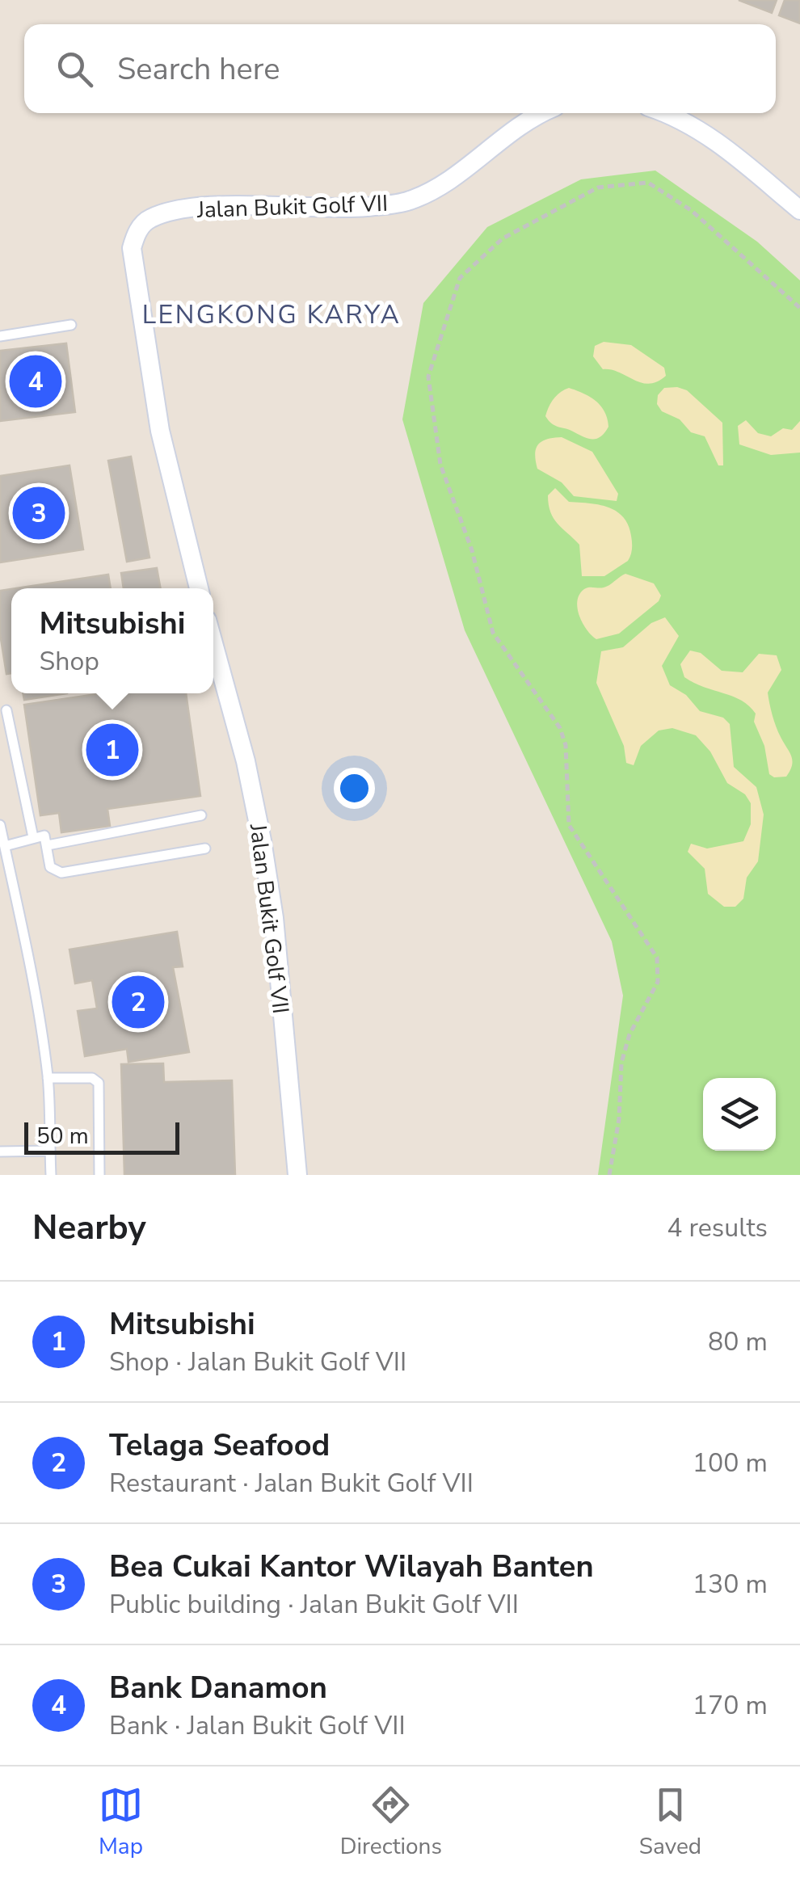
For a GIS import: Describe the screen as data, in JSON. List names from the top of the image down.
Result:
{
  "streets": {
    "street": ["Jalan Bukit Golf VII"]
  },
  "districts": ["LENGKONG KARYA"],
  "scale_bar": "50 m",
  "page": {
    "search": "Search here",
    "pins": [
      "4",
      "3",
      "1",
      "2"
    ],
    "popup": ["Mitsubishi", "Shop"],
    "scale": "50 m",
    "heading": ["Nearby", "4 results"],
    "list": [
      {
        "mark": "1",
        "name": "Mitsubishi",
        "note": "Shop · Jalan Bukit Golf VII",
        "value": "80 m"
      },
      {
        "mark": "2",
        "name": "Telaga Seafood",
        "note": "Restaurant · Jalan Bukit Golf VII",
        "value": "100 m"
      },
      {
        "mark": "3",
        "name": "Bea Cukai Kantor Wilayah Banten",
        "note": "Public building · Jalan Bukit Golf VII",
        "value": "130 m"
      },
      {
        "mark": "4",
        "name": "Bank Danamon",
        "note": "Bank · Jalan Bukit Golf VII",
        "value": "170 m"
      }
    ],
    "nav": ["Map", "Directions", "Saved"]
  }
}
